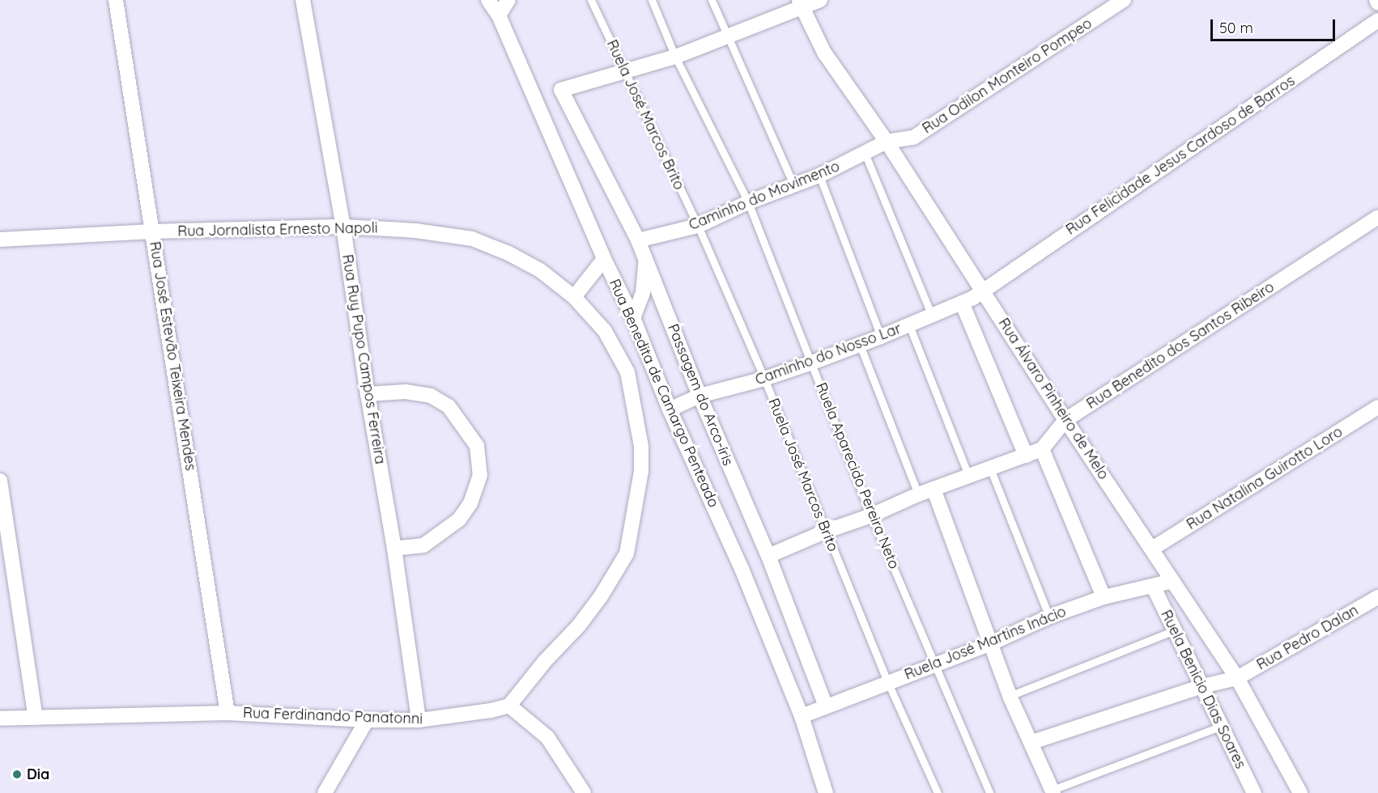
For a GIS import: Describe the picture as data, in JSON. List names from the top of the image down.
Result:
{
  "streets": {
    "street": [
      "Rua Odilon Monteiro Pompeo",
      "Rua Felicidade Jesus Cardoso de Barros",
      "Caminho do Movimento",
      "Rua Jornalista Ernesto Napoli",
      "Rua Benedito dos Santos Ribeiro",
      "Caminho do Nosso Lar",
      "Rua José Estevão Teixeira Mendes",
      "Rua Ruy Pupo Campos Ferreira",
      "Rua Benedita de Camargo Penteado",
      "Passagem do Arco-íris",
      "Rua Álvaro Pinheiro de Melo",
      "Rua Natalina Guirotto Loro",
      "Rua Pedro Dalan",
      "Ruela José Martins Inácio",
      "Ruela Benicio Dias Soares",
      "Rua Ferdinando Panatonni"
    ],
    "lane": ["Ruela José Marcos Brito", "Ruela Aparecido Pereira Neto"]
  },
  "crossings": [
    ["Rua Odilon Monteiro Pompeo", "Caminho do Movimento"],
    ["Rua Odilon Monteiro Pompeo", "Rua Álvaro Pinheiro de Melo"],
    ["Ruela José Marcos Brito", "Caminho do Movimento"],
    ["Ruela José Marcos Brito", "Rua Benedito dos Santos Ribeiro"],
    ["Ruela José Marcos Brito", "Caminho do Nosso Lar"],
    ["Ruela José Marcos Brito", "Passagem do Arco-íris"],
    ["Ruela José Marcos Brito", "Ruela José Martins Inácio"],
    ["Rua Felicidade Jesus Cardoso de Barros", "Caminho do Nosso Lar"],
    ["Rua Felicidade Jesus Cardoso de Barros", "Rua Álvaro Pinheiro de Melo"],
    ["Caminho do Movimento", "Passagem do Arco-íris"],
    ["Caminho do Movimento", "Rua Álvaro Pinheiro de Melo"],
    ["Caminho do Movimento", "Ruela Aparecido Pereira Neto"],
    ["Rua Jornalista Ernesto Napoli", "Rua José Estevão Teixeira Mendes"],
    ["Rua Jornalista Ernesto Napoli", "Rua Ruy Pupo Campos Ferreira"],
    ["Rua Jornalista Ernesto Napoli", "Rua Ferdinando Panatonni"],
    ["Rua Benedito dos Santos Ribeiro", "Passagem do Arco-íris"],
    ["Rua Benedito dos Santos Ribeiro", "Rua Álvaro Pinheiro de Melo"],
    ["Rua Benedito dos Santos Ribeiro", "Ruela Aparecido Pereira Neto"],
    ["Caminho do Nosso Lar", "Rua Benedita de Camargo Penteado"],
    ["Caminho do Nosso Lar", "Passagem do Arco-íris"],
    ["Caminho do Nosso Lar", "Rua Álvaro Pinheiro de Melo"],
    ["Caminho do Nosso Lar", "Ruela Aparecido Pereira Neto"],
    ["Rua José Estevão Teixeira Mendes", "Rua Ferdinando Panatonni"],
    ["Rua Ruy Pupo Campos Ferreira", "Rua Ferdinando Panatonni"],
    ["Rua Benedita de Camargo Penteado", "Ruela José Martins Inácio"],
    ["Passagem do Arco-íris", "Ruela José Martins Inácio"],
    ["Rua Álvaro Pinheiro de Melo", "Rua Natalina Guirotto Loro"],
    ["Rua Álvaro Pinheiro de Melo", "Rua Pedro Dalan"],
    ["Rua Álvaro Pinheiro de Melo", "Ruela José Martins Inácio"],
    ["Ruela Aparecido Pereira Neto", "Ruela José Martins Inácio"],
    ["Rua Pedro Dalan", "Ruela Benicio Dias Soares"],
    ["Ruela José Martins Inácio", "Ruela Benicio Dias Soares"]
  ],
  "places": ["Dia"],
  "scale_bar": "50 m"
}
